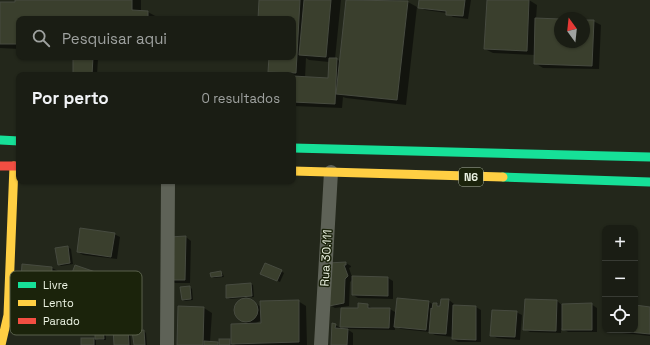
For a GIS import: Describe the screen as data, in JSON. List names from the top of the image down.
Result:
{
  "streets": {
    "main road": ["N6"],
    "street": ["Rua 30.111"]
  },
  "crossings": [
    ["N6", "Rua 30.111"]
  ],
  "legend": ["Livre", "Lento", "Parado"],
  "north": "top",
  "page": {
    "search": "Pesquisar aqui",
    "heading": ["Por perto", "0 resultados"],
    "map_buttons": ["+", "−"]
  }
}
